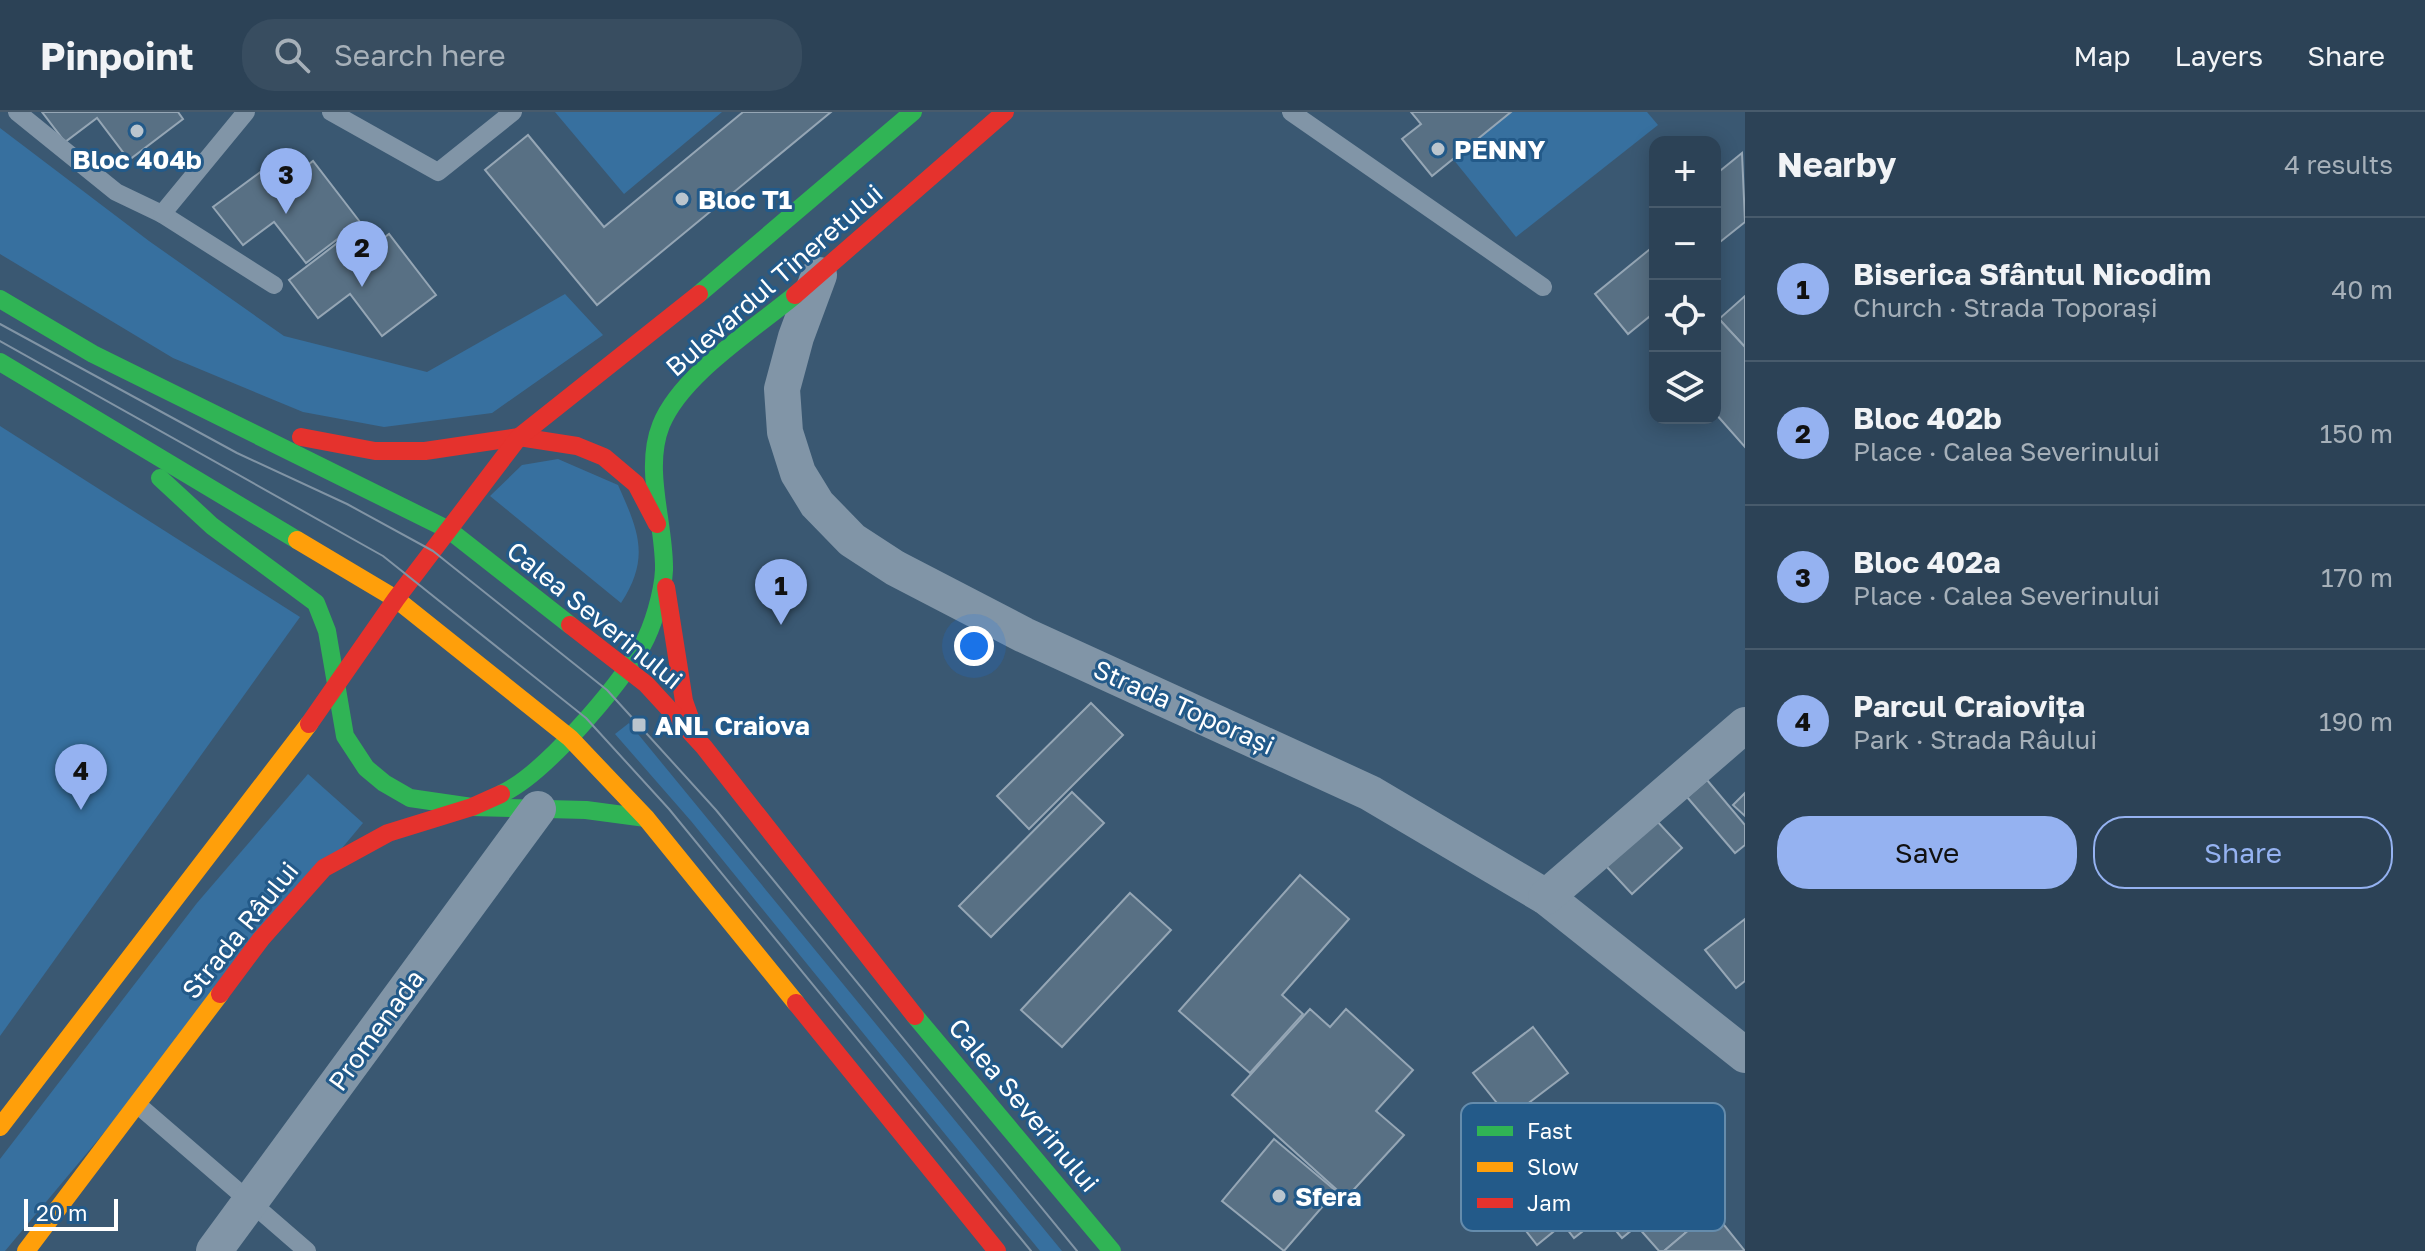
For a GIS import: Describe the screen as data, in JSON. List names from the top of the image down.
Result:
{
  "streets": {
    "main road": ["Bulevardul Tineretului", "Calea Severinului", "Strada Râului"],
    "street": ["Strada Toporași", "Promenada"]
  },
  "crossings": [
    ["Bulevardul Tineretului", "Calea Severinului"],
    ["Bulevardul Tineretului", "Strada Toporași"],
    ["Bulevardul Tineretului", "Strada Râului"]
  ],
  "places": {
    "other": [
      "Bloc 404b",
      "PENNY",
      "Bloc T1",
      "Sfera"
    ],
    "transit": ["ANL Craiova"]
  },
  "legend": ["Fast", "Slow", "Jam"],
  "scale_bar": "20 m",
  "page": {
    "header": "Pinpoint",
    "search": "Search here",
    "nav": ["Map", "Layers", "Share"],
    "heading": ["Nearby", "4 results"],
    "map_buttons": ["+", "−"],
    "pins": [
      "3",
      "2",
      "1",
      "4"
    ],
    "list": [
      {
        "mark": "1",
        "name": "Biserica Sfântul Nicodim",
        "note": "Church · Strada Toporași",
        "value": "40 m"
      },
      {
        "mark": "2",
        "name": "Bloc 402b",
        "note": "Place · Calea Severinului",
        "value": "150 m"
      },
      {
        "mark": "3",
        "name": "Bloc 402a",
        "note": "Place · Calea Severinului",
        "value": "170 m"
      },
      {
        "mark": "4",
        "name": "Parcul Craiovița",
        "note": "Park · Strada Râului",
        "value": "190 m"
      }
    ],
    "buttons": ["Save", "Share"],
    "scale": "20 m"
  }
}
